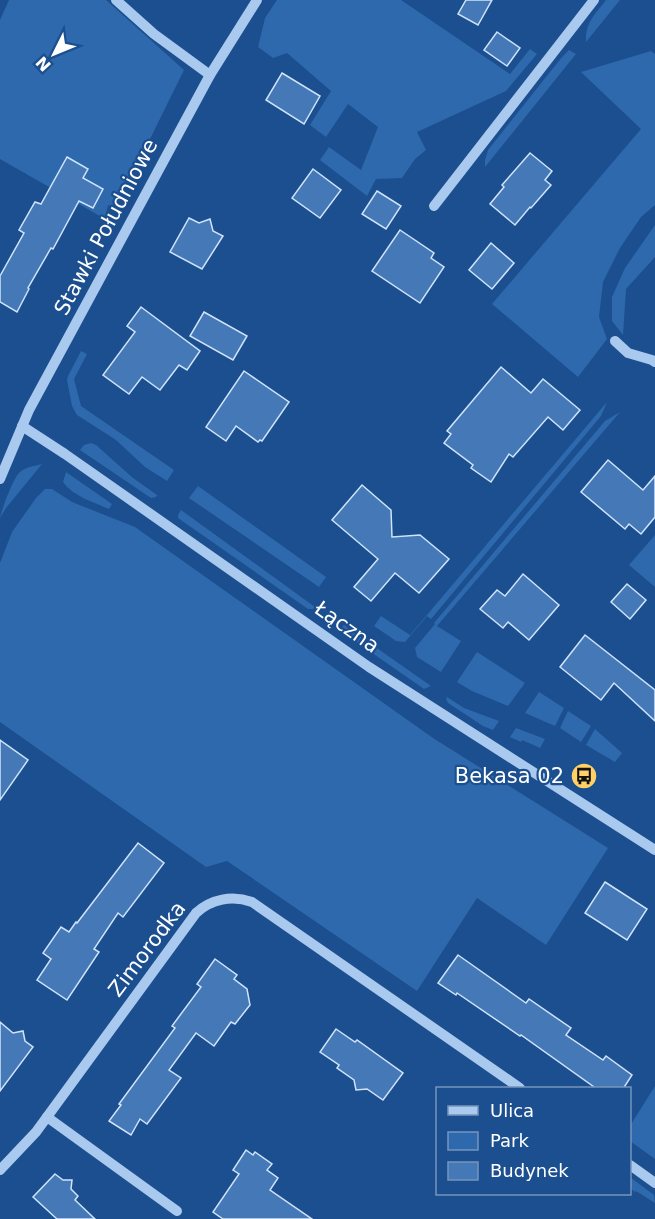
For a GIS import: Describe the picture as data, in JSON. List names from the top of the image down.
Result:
{
  "streets": {
    "street": ["Stawki Południowe", "Łączna", "Zimorodka"]
  },
  "crossings": [
    ["Stawki Południowe", "Łączna"]
  ],
  "places": {
    "bus stop": ["Bekasa 02"]
  },
  "legend": ["Ulica", "Park", "Budynek"],
  "north": "bottom left"
}
